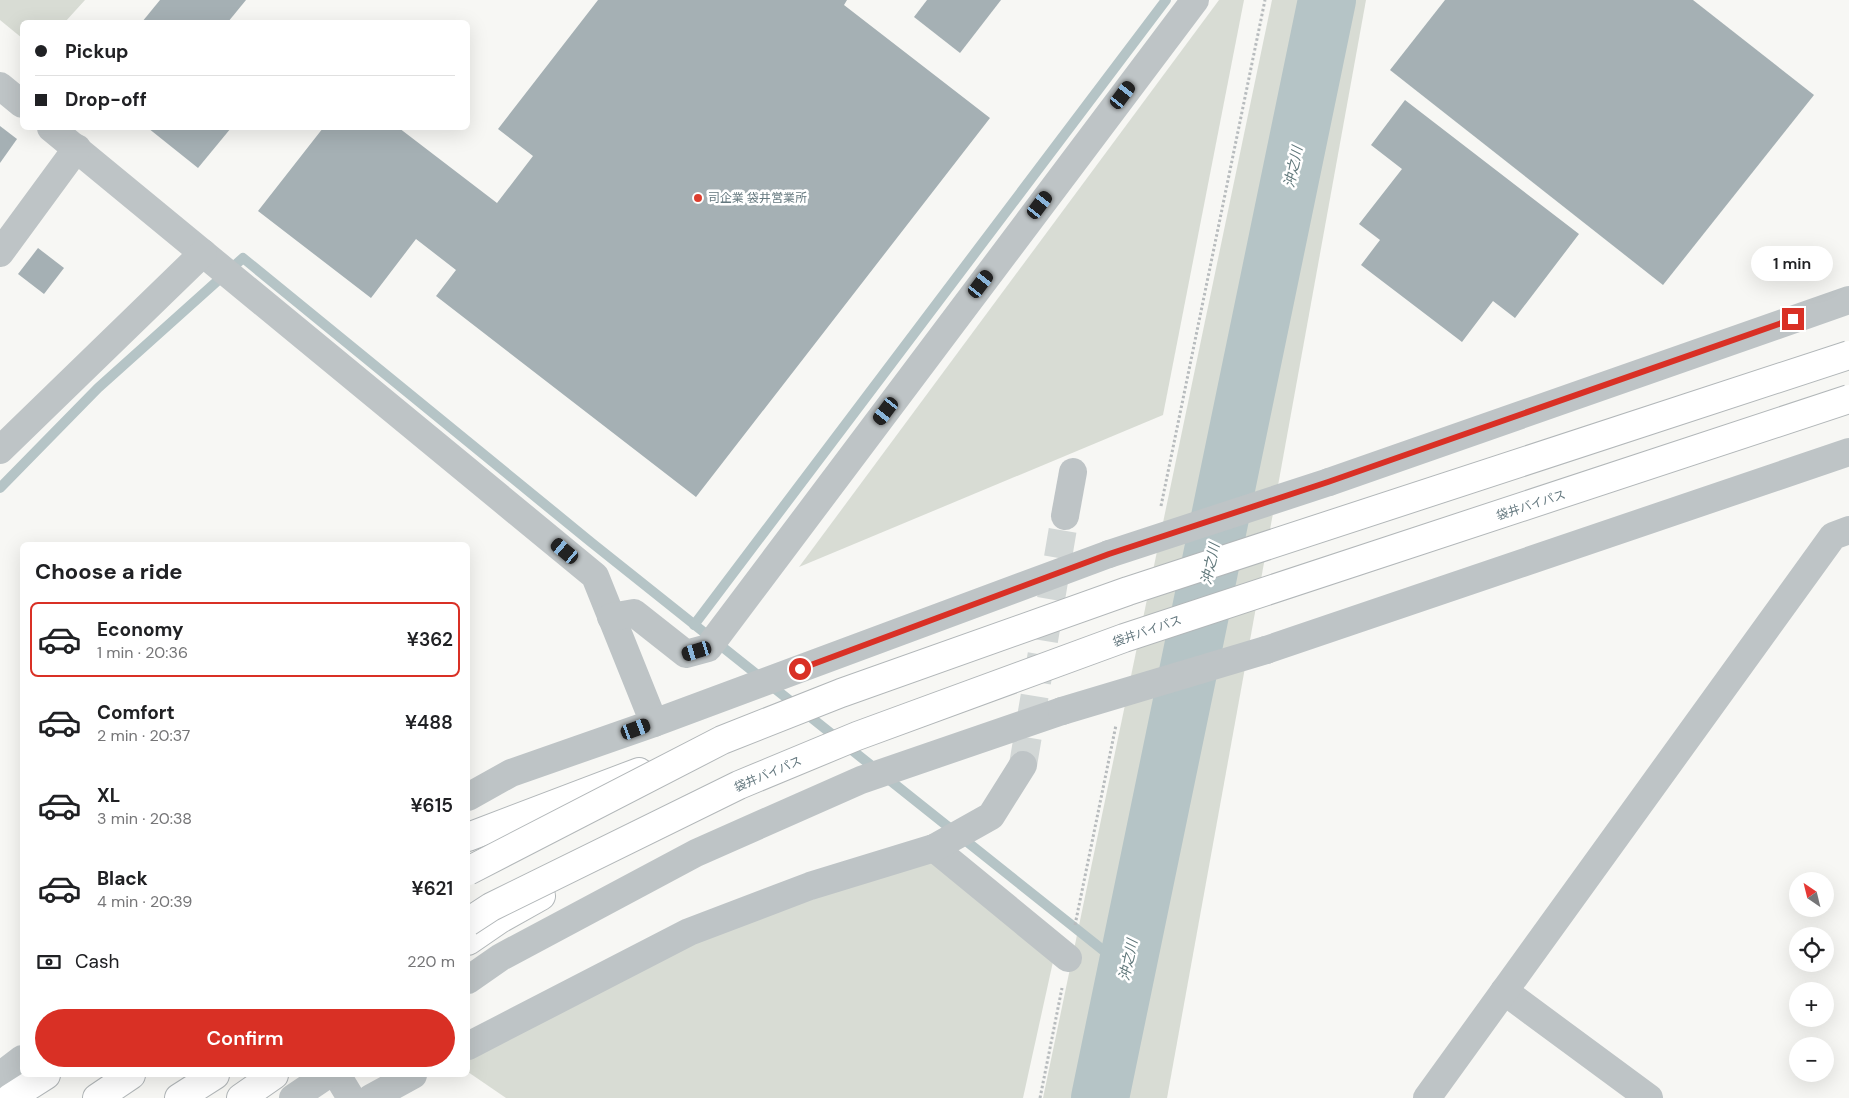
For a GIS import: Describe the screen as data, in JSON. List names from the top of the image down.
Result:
{
  "streets": {
    "highway": ["袋井バイパス"]
  },
  "water": ["沖之川"],
  "places": ["司企業 袋井営業所"],
  "north": "top left",
  "page": {
    "banner": ["Pickup", "Drop-off"],
    "bubble": "1 min",
    "heading": "Choose a ride",
    "list": [
      {
        "name": "Economy",
        "note": "1 min · 20:36",
        "value": "¥362"
      },
      {
        "name": "Comfort",
        "note": "2 min · 20:37",
        "value": "¥488"
      },
      {
        "name": "XL",
        "note": "3 min · 20:38",
        "value": "¥615"
      },
      {
        "name": "Black",
        "note": "4 min · 20:39",
        "value": "¥621"
      }
    ],
    "map_buttons": ["+", "−"],
    "pay": ["Cash", "220 m"],
    "buttons": "Confirm"
  }
}
